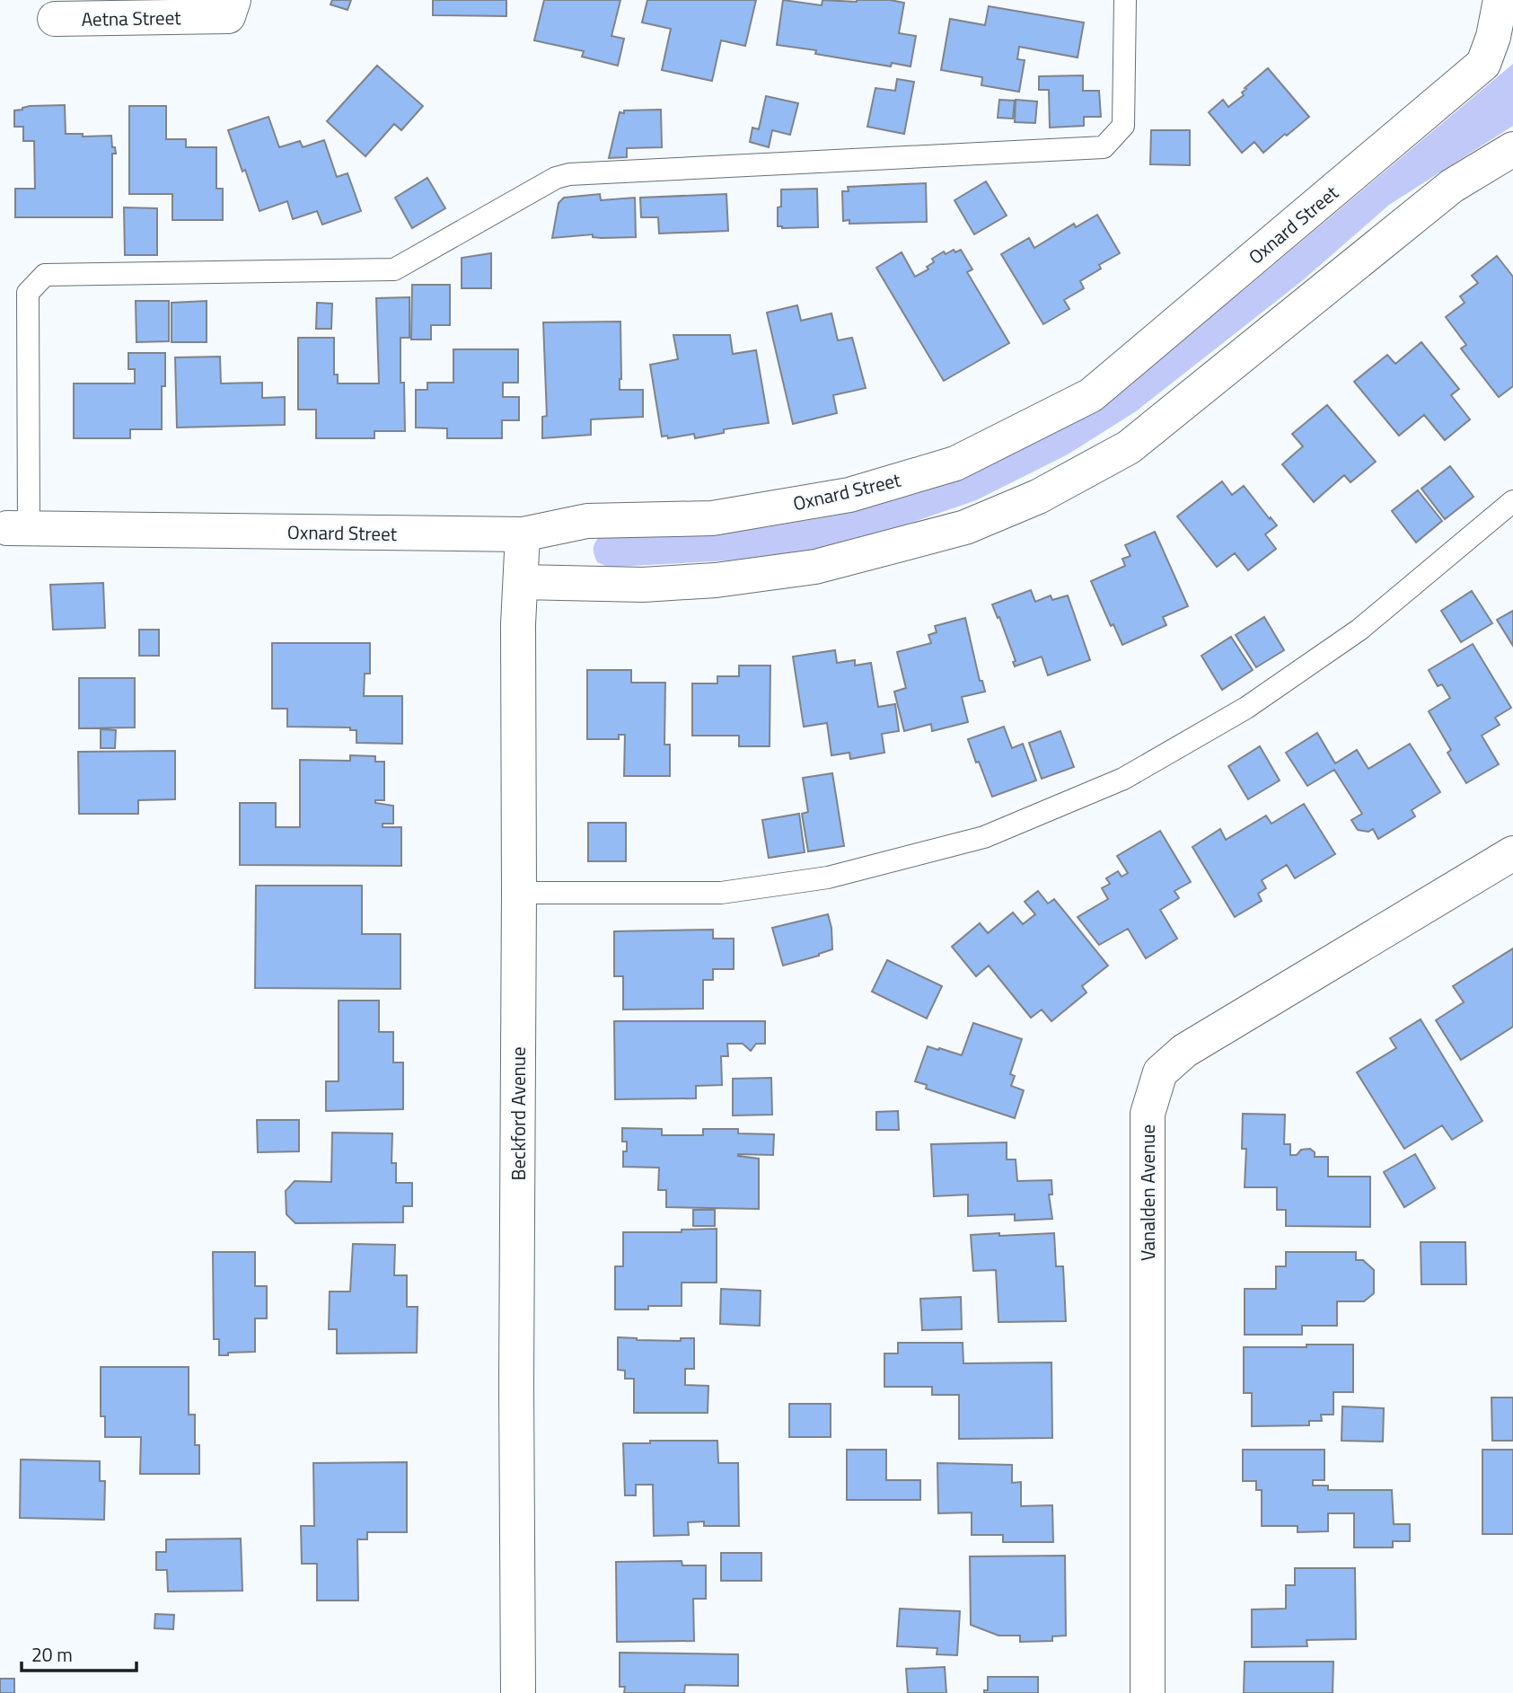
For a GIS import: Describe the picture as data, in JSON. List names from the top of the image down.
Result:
{
  "streets": {
    "street": [
      "Aetna Street",
      "Oxnard Street",
      "Beckford Avenue",
      "Vanalden Avenue"
    ]
  },
  "crossings": [
    ["Oxnard Street", "Beckford Avenue"]
  ],
  "scale_bar": "20 m"
}
